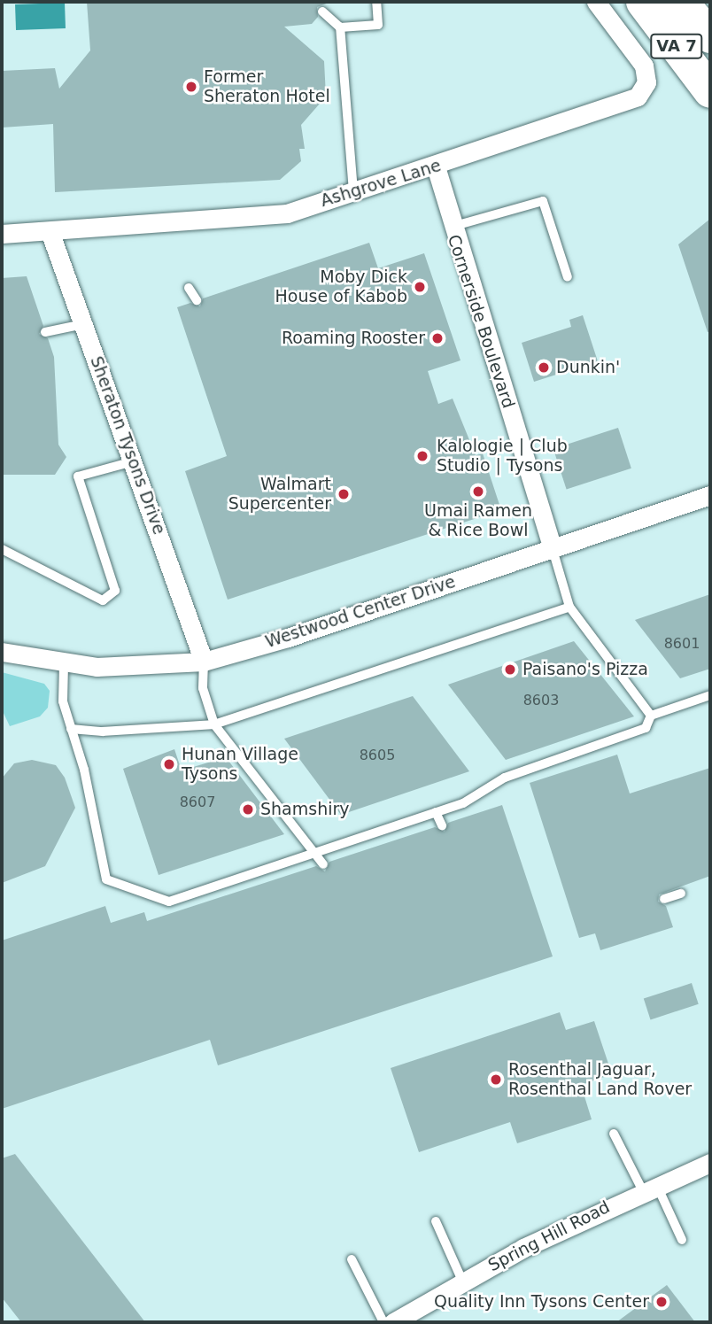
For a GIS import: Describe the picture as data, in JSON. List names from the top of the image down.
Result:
{
  "streets": {
    "highway": ["VA 7"],
    "street": [
      "Ashgrove Lane",
      "Cornerside Boulevard",
      "Sheraton Tysons Drive",
      "Westwood Center Drive",
      "Spring Hill Road"
    ]
  },
  "crossings": [
    ["Ashgrove Lane", "Cornerside Boulevard"],
    ["Ashgrove Lane", "Sheraton Tysons Drive"],
    ["Cornerside Boulevard", "Westwood Center Drive"],
    ["Sheraton Tysons Drive", "Westwood Center Drive"]
  ],
  "places": [
    "Former Sheraton Hotel",
    "Moby Dick House of Kabob",
    "Roaming Rooster",
    "Dunkin'",
    "Kalologie | Club Studio | Tysons",
    "Umai Ramen & Rice Bowl",
    "Walmart Supercenter",
    "Paisano's Pizza",
    "Hunan Village Tysons",
    "Shamshiry",
    "Rosenthal Jaguar, Rosenthal Land Rover",
    "Quality Inn Tysons Center"
  ],
  "house_numbers": [
    "8601",
    "8603",
    "8605",
    "8607"
  ]
}
